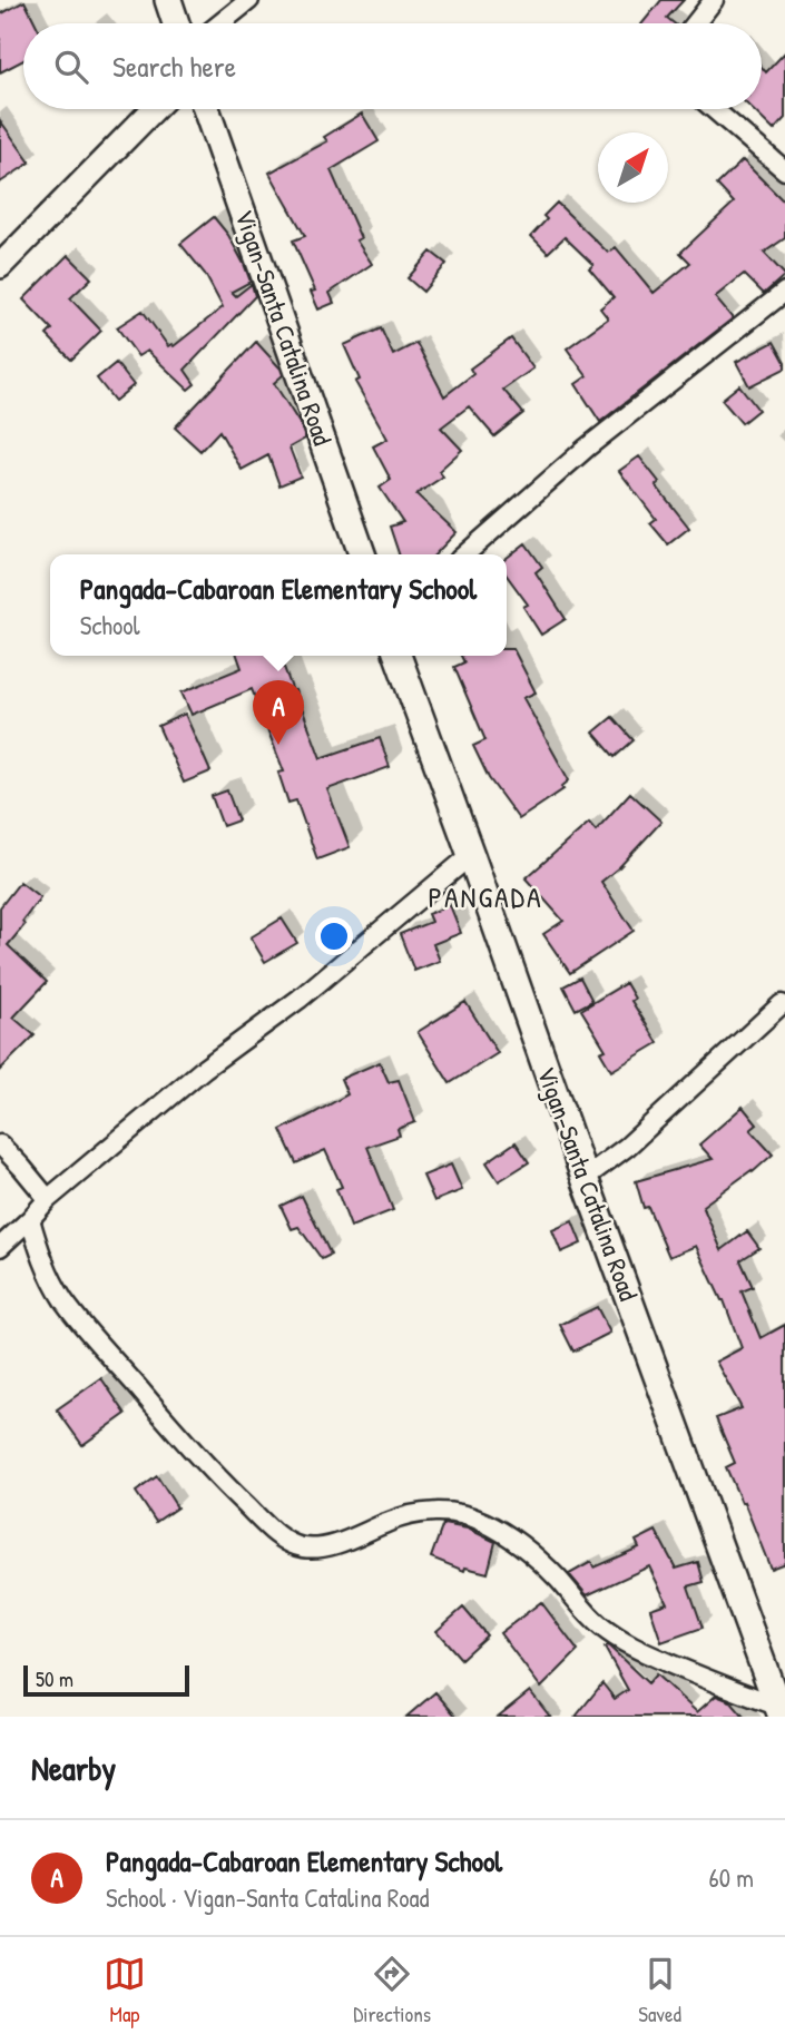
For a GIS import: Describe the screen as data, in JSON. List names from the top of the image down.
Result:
{
  "streets": {
    "main road": ["Vigan-Santa Catalina Road"]
  },
  "districts": ["PANGADA"],
  "scale_bar": "50 m",
  "north": "top right",
  "page": {
    "search": "Search here",
    "popup": ["Pangada-Cabaroan Elementary School", "School"],
    "pins": "A",
    "scale": "50 m",
    "heading": "Nearby",
    "list": [
      {
        "mark": "A",
        "name": "Pangada-Cabaroan Elementary School",
        "note": "School · Vigan-Santa Catalina Road",
        "value": "60 m"
      }
    ],
    "nav": ["Map", "Directions", "Saved"]
  }
}
